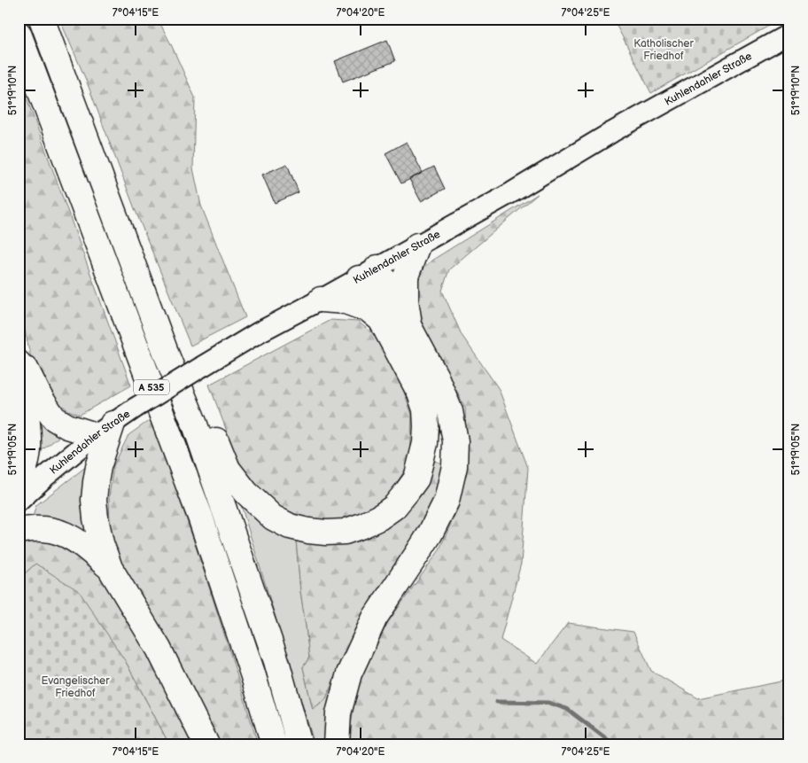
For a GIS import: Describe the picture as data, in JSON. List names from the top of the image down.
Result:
{
  "streets": {
    "highway": ["A 535"],
    "main road": ["Kuhlendahler Straße"]
  },
  "parks": ["Katholischer Friedhof", "Evangelischer Friedhof"],
  "coordinates": [
    "7°04'15\"E",
    "7°04'20\"E",
    "7°04'25\"E",
    "51°19'10\"N",
    "51°19'05\"N"
  ]
}
